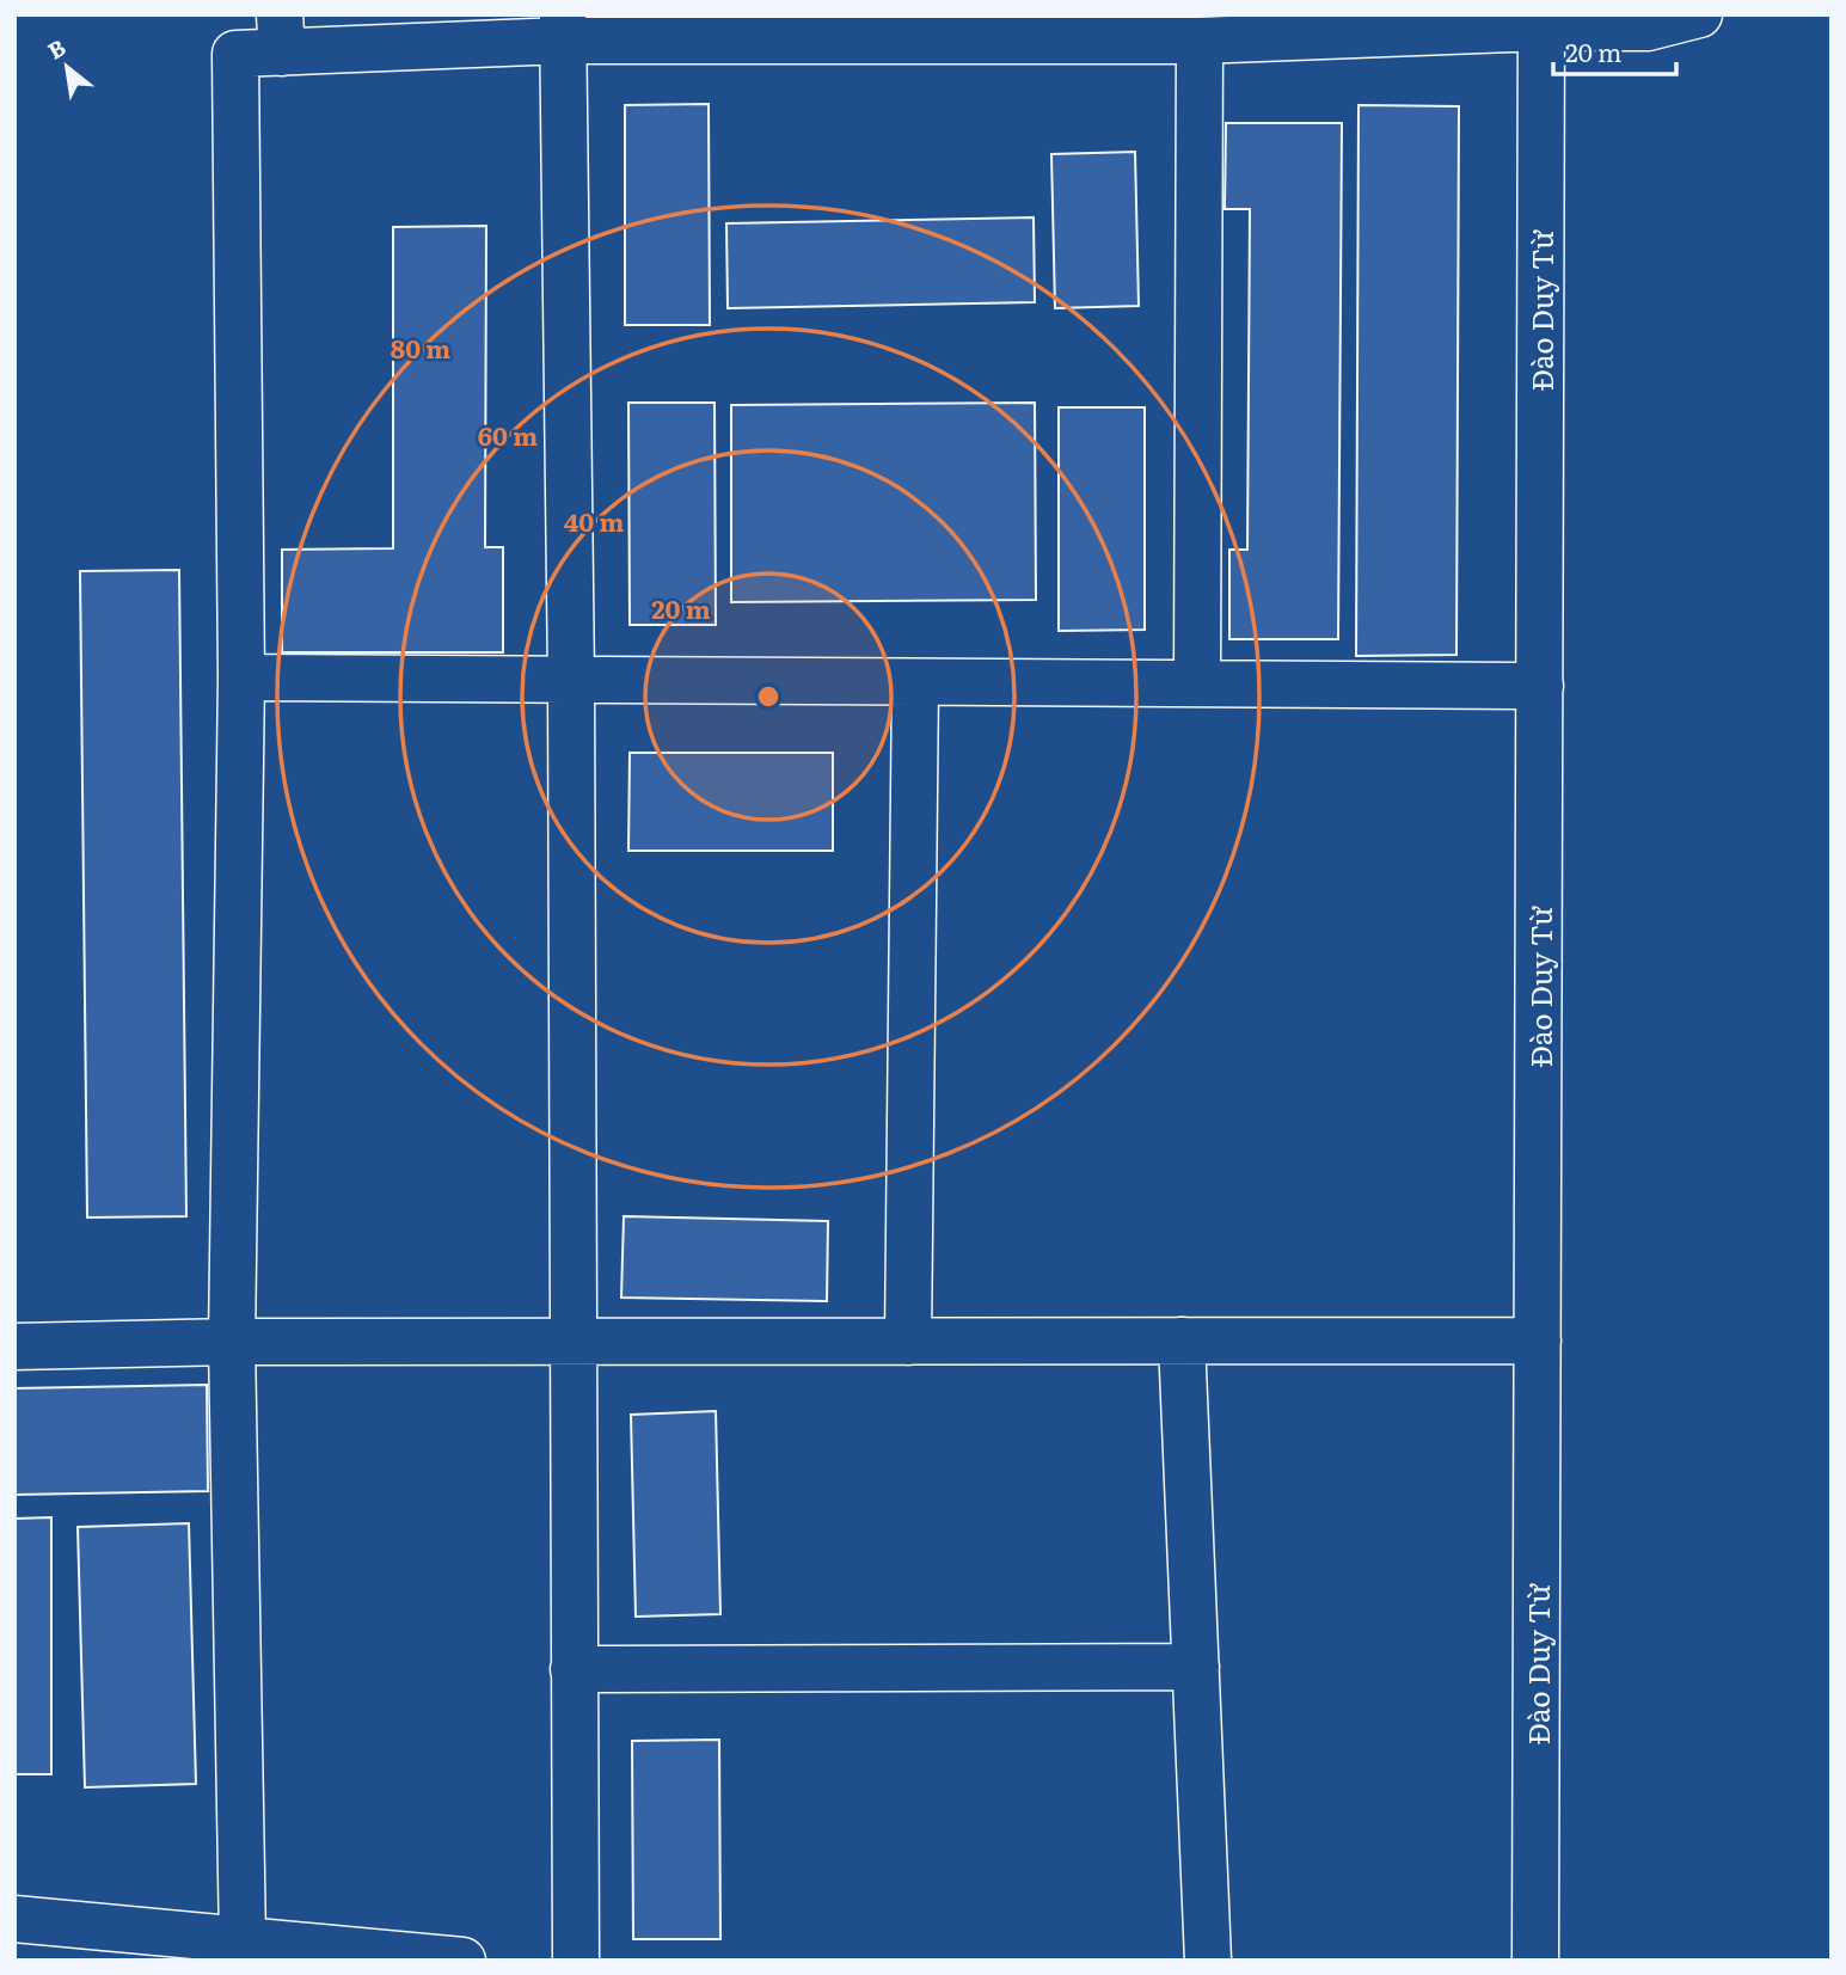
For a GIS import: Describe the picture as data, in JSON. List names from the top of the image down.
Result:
{
  "streets": {
    "street": ["Đào Duy Từ"]
  },
  "scale_bar": "20 m",
  "north": "top left",
  "rings": [
    "80 m",
    "60 m",
    "40 m",
    "20 m"
  ]
}
